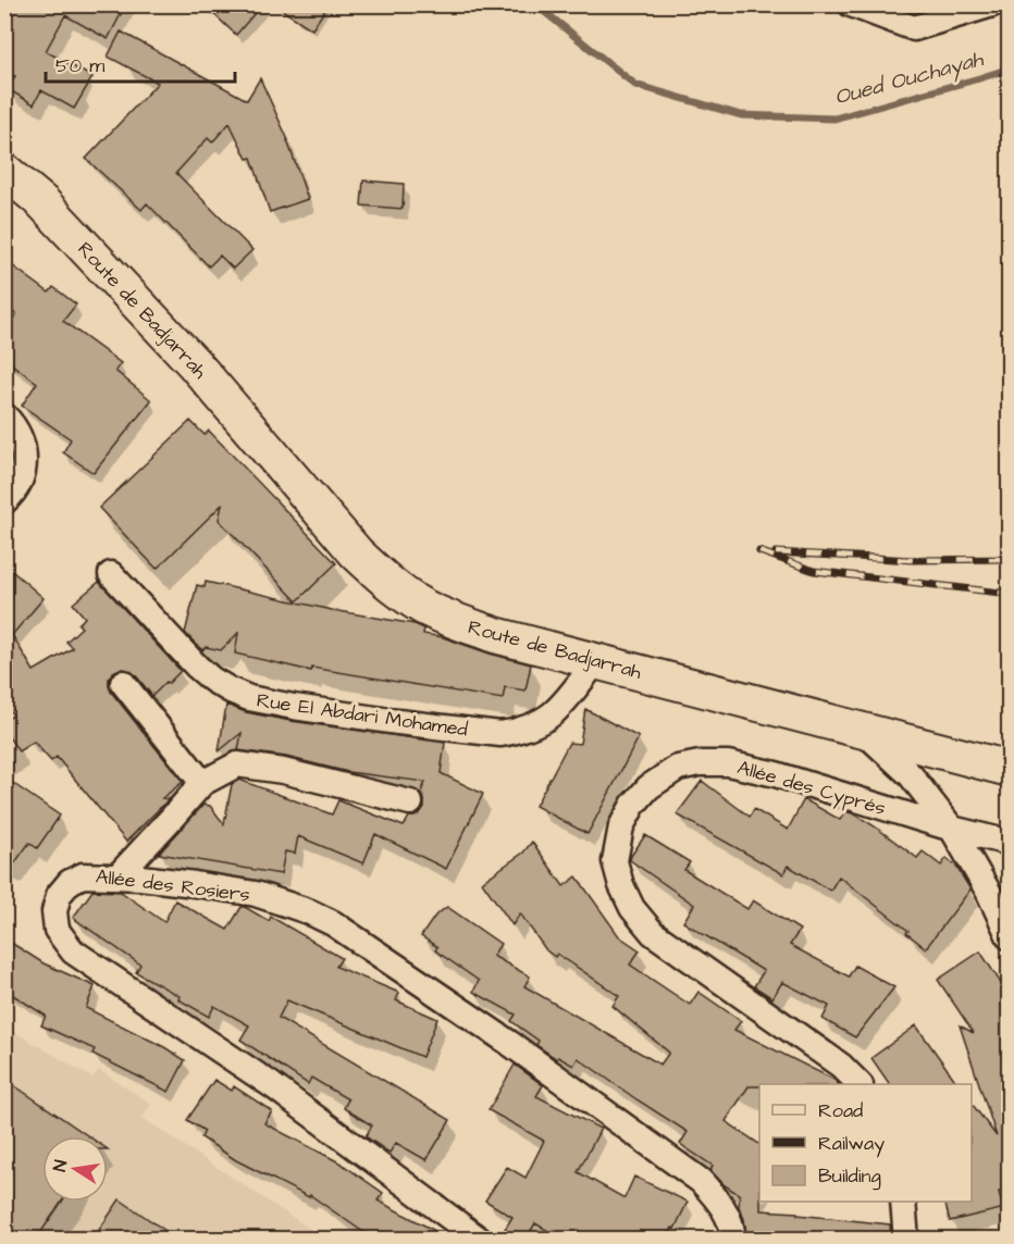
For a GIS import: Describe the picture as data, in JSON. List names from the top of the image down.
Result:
{
  "streets": {
    "main road": ["Route de Badjarrah"],
    "street": ["Rue El Abdari Mohamed", "Allée des Cyprés", "Allée des Rosiers"]
  },
  "crossings": [
    ["Route de Badjarrah", "Rue El Abdari Mohamed"]
  ],
  "water": ["Oued Ouchayah"],
  "legend": ["Road", "Railway", "Building"],
  "scale_bar": "50 m",
  "north": "left"
}
